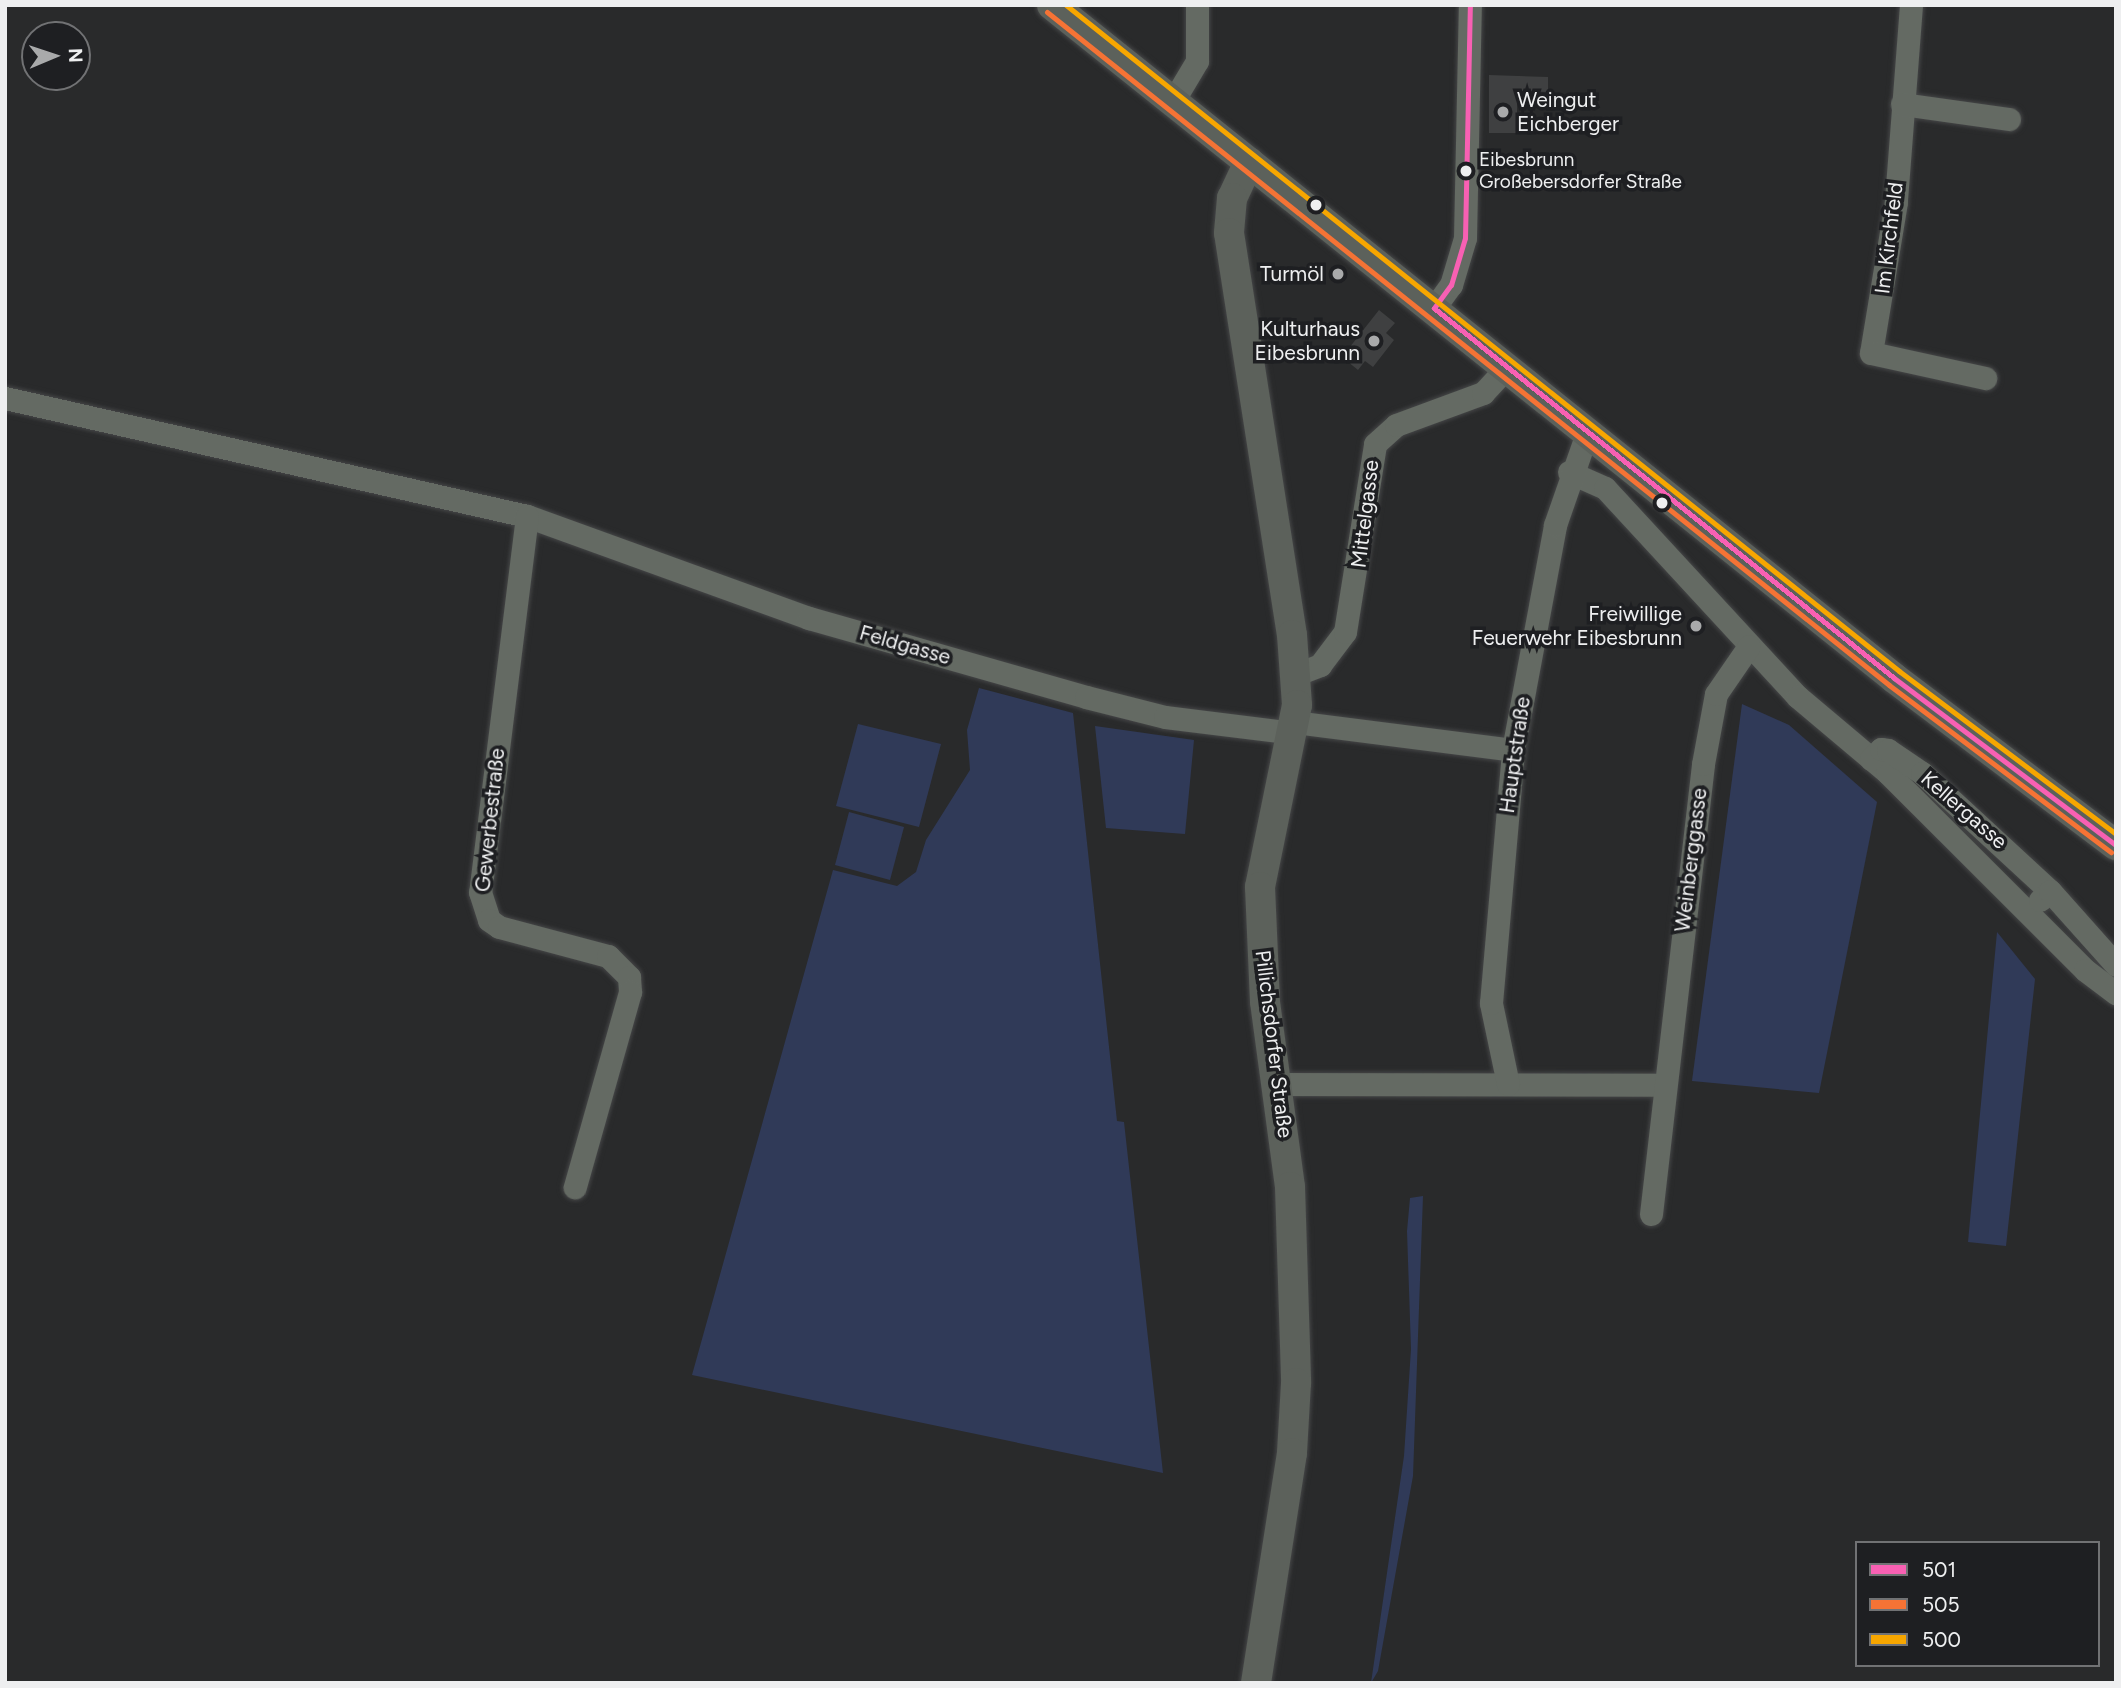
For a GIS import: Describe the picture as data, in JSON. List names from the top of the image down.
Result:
{
  "streets": {
    "main road": ["Pillichsdorfer Straße"],
    "street": [
      "Im Kirchfeld",
      "Mittelgasse",
      "Feldgasse",
      "Hauptstraße",
      "Kellergasse",
      "Gewerbestraße",
      "Weinberggasse"
    ]
  },
  "crossings": [
    ["Mittelgasse", "Pillichsdorfer Straße"],
    ["Feldgasse", "Hauptstraße"],
    ["Feldgasse", "Gewerbestraße"],
    ["Feldgasse", "Pillichsdorfer Straße"],
    ["Hauptstraße", "Kellergasse"],
    ["Kellergasse", "Weinberggasse"]
  ],
  "places": [
    "Weingut Eichberger",
    "Eibesbrunn Großebersdorfer Straße",
    "Turmöl",
    "Kulturhaus Eibesbrunn",
    "Freiwillige Feuerwehr Eibesbrunn"
  ],
  "lines": ["transit line 501", "transit line 500", "transit line 505"],
  "legend": ["501", "505", "500"],
  "north": "right"
}
